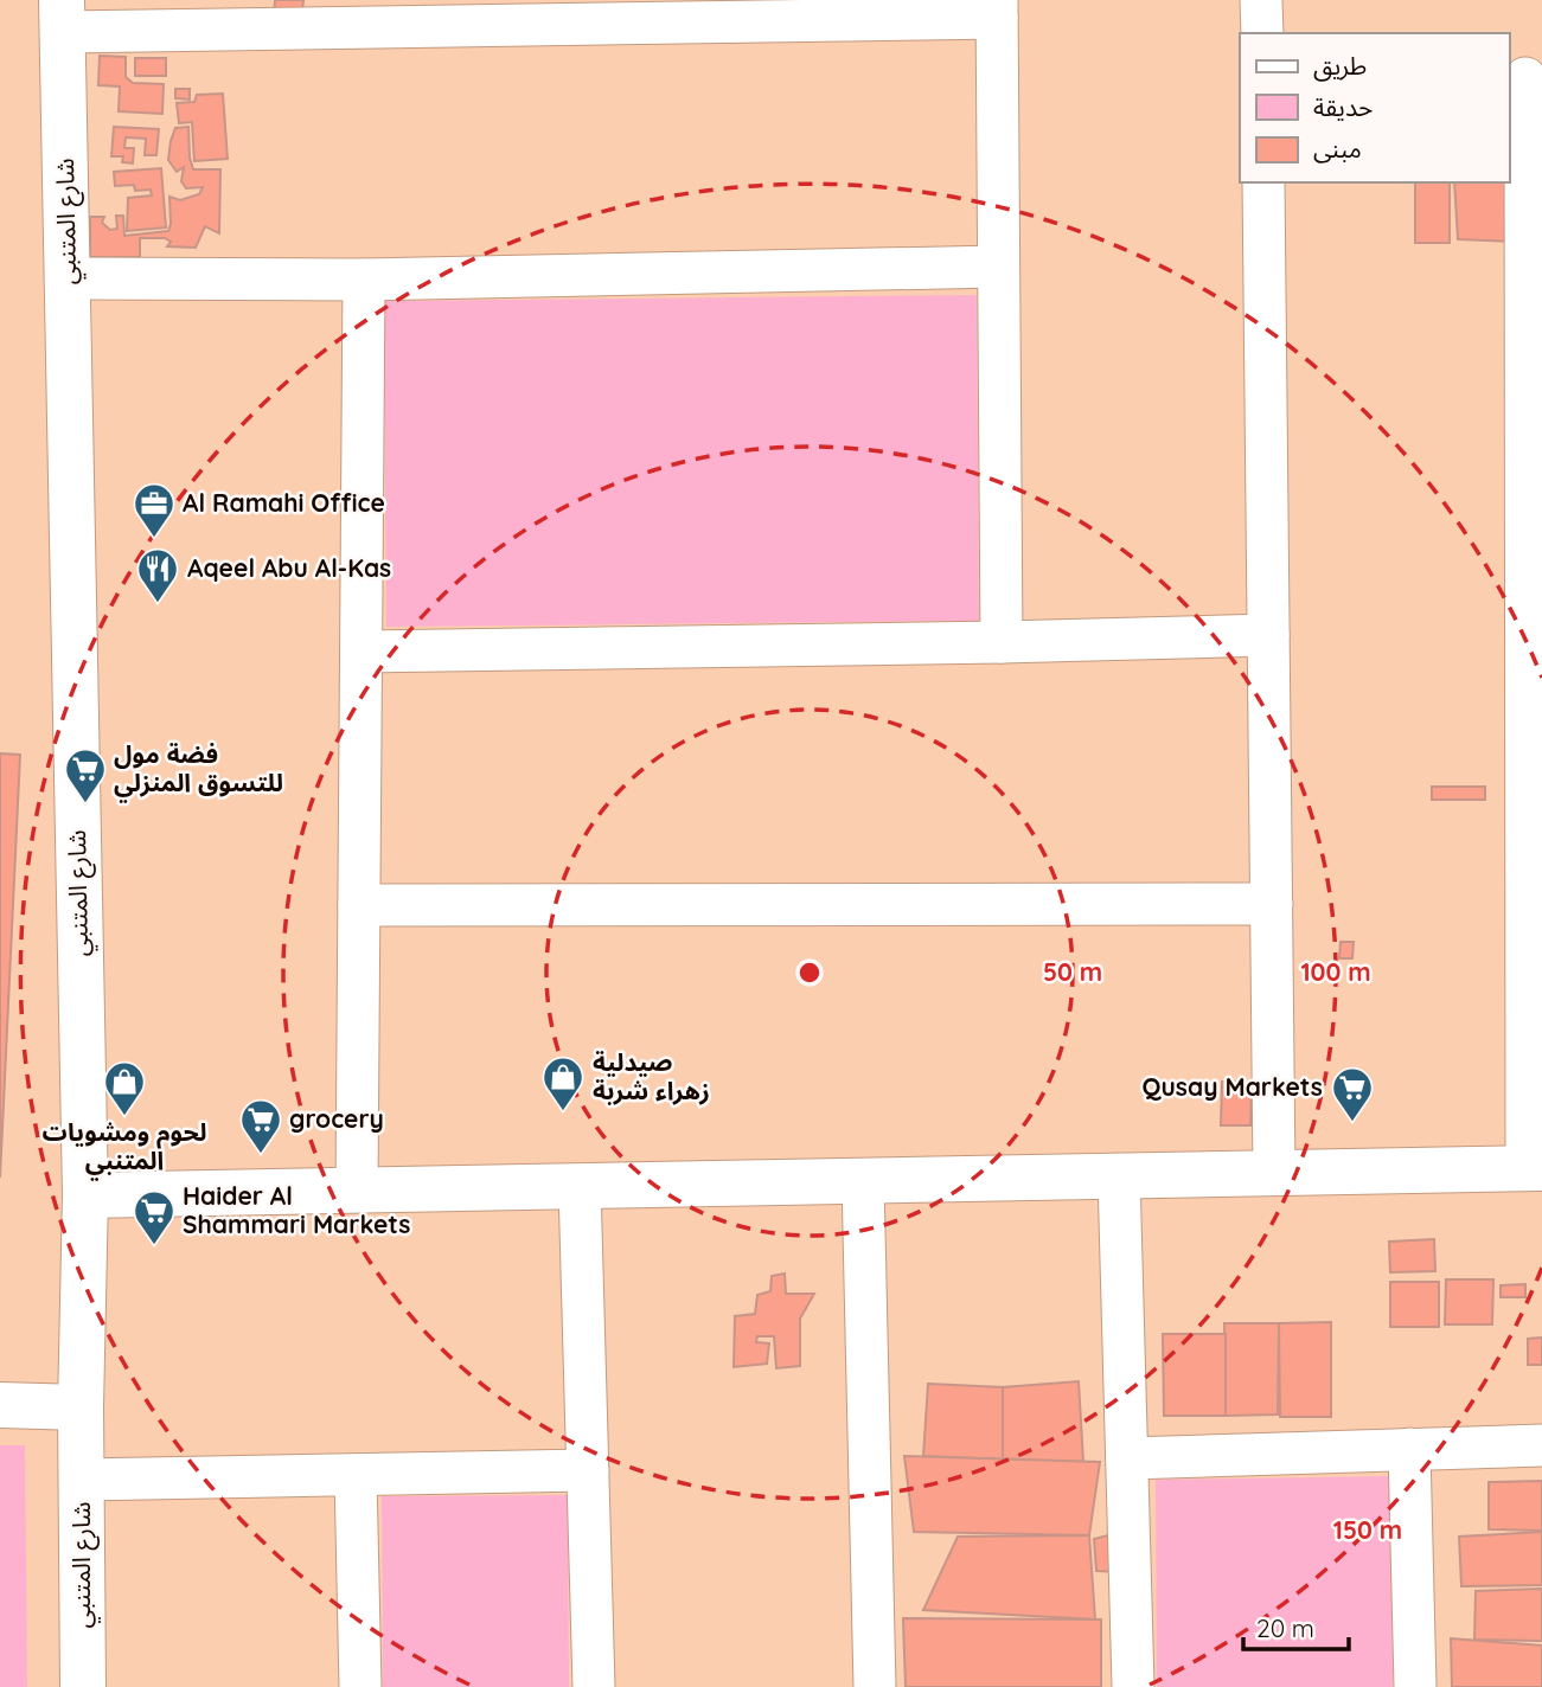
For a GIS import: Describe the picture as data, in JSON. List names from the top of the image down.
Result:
{
  "streets": {
    "street": ["شارع المتنبي"]
  },
  "places": {
    "office": ["Al Ramahi Office"],
    "restaurant": ["Aqeel Abu Al-Kas"],
    "supermarket": [
      "فضة مول للتسوق المنزلي",
      "Qusay Markets",
      "grocery",
      "Haider Al Shammari Markets"
    ],
    "shop": ["صيدلية زهراء شربة", "لحوم ومشويات المتنبي"]
  },
  "legend": ["طريق", "حديقة", "مبنى"],
  "scale_bar": "20 m",
  "rings": ["50 m", "100 m", "150 m"]
}
